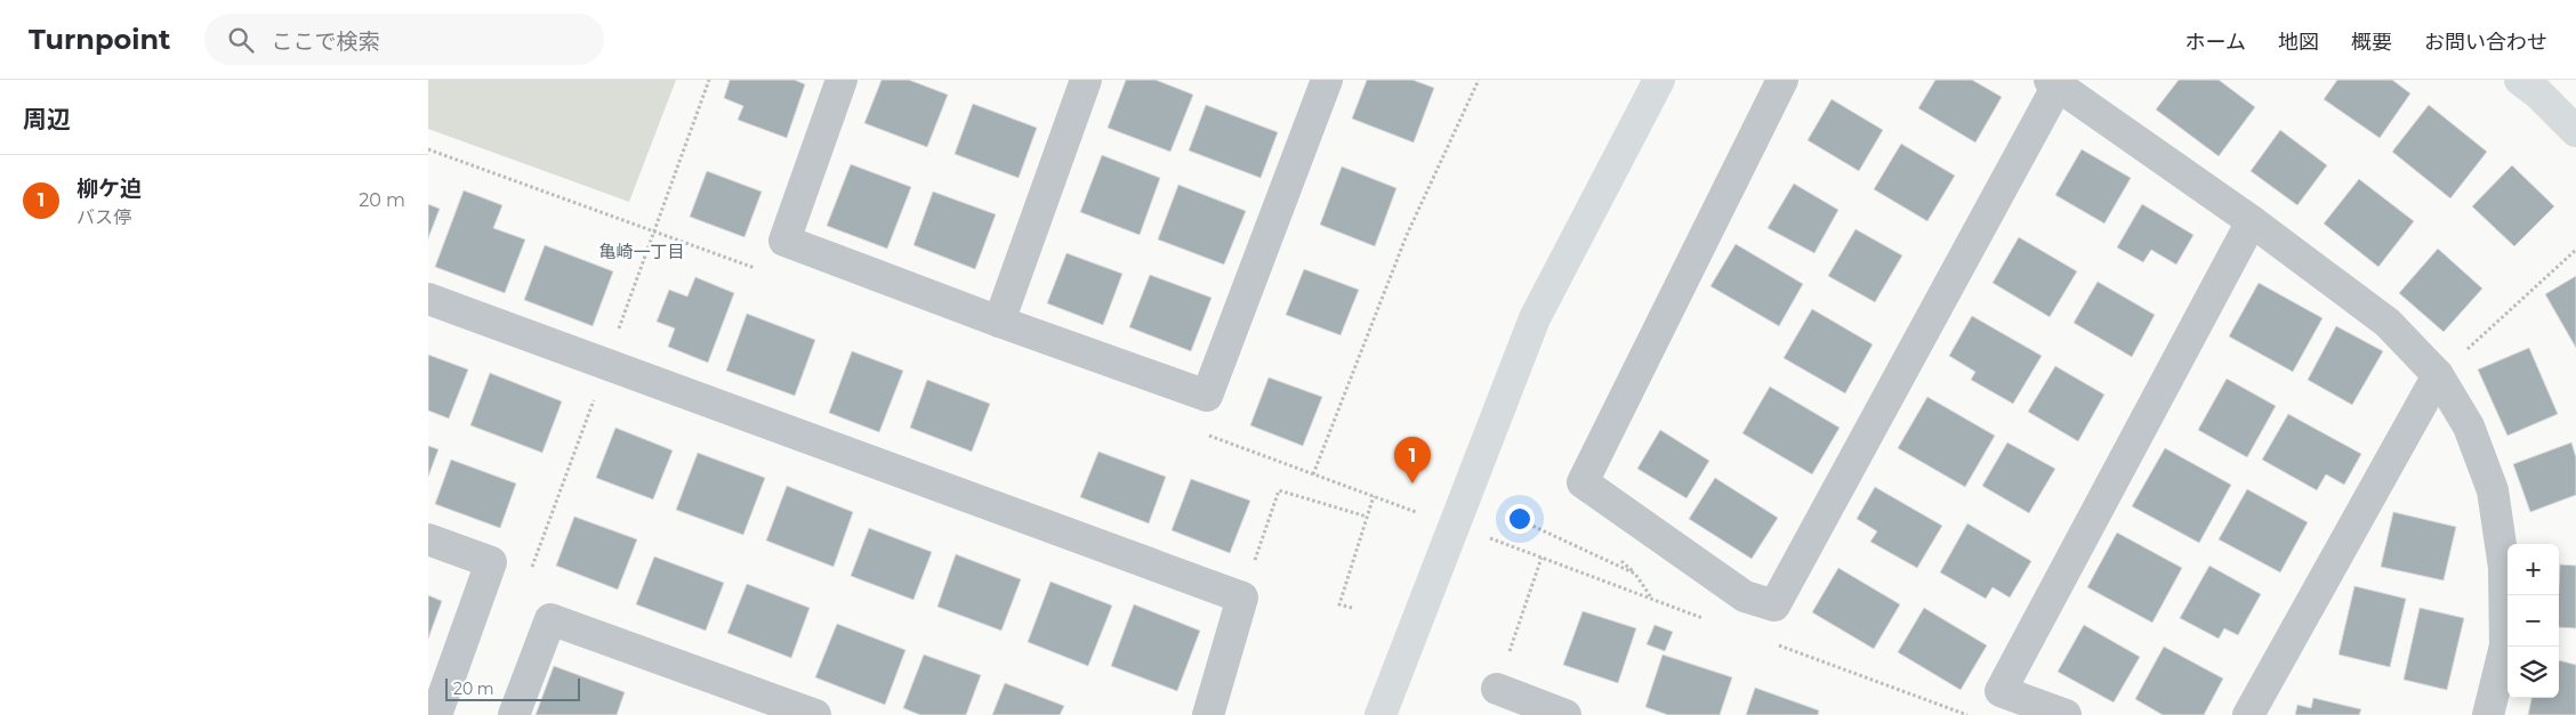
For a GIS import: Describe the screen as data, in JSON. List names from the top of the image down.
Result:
{
  "districts": ["亀崎一丁目"],
  "scale_bar": "20 m",
  "page": {
    "header": "Turnpoint",
    "search": "ここで検索",
    "nav": [
      "ホーム",
      "地図",
      "概要",
      "お問い合わせ"
    ],
    "heading": "周辺",
    "list": [
      {
        "mark": "1",
        "name": "柳ケ迫",
        "note": "バス停",
        "value": "20 m"
      }
    ],
    "pins": "1",
    "map_buttons": ["+", "−"],
    "scale": "20 m"
  }
}
